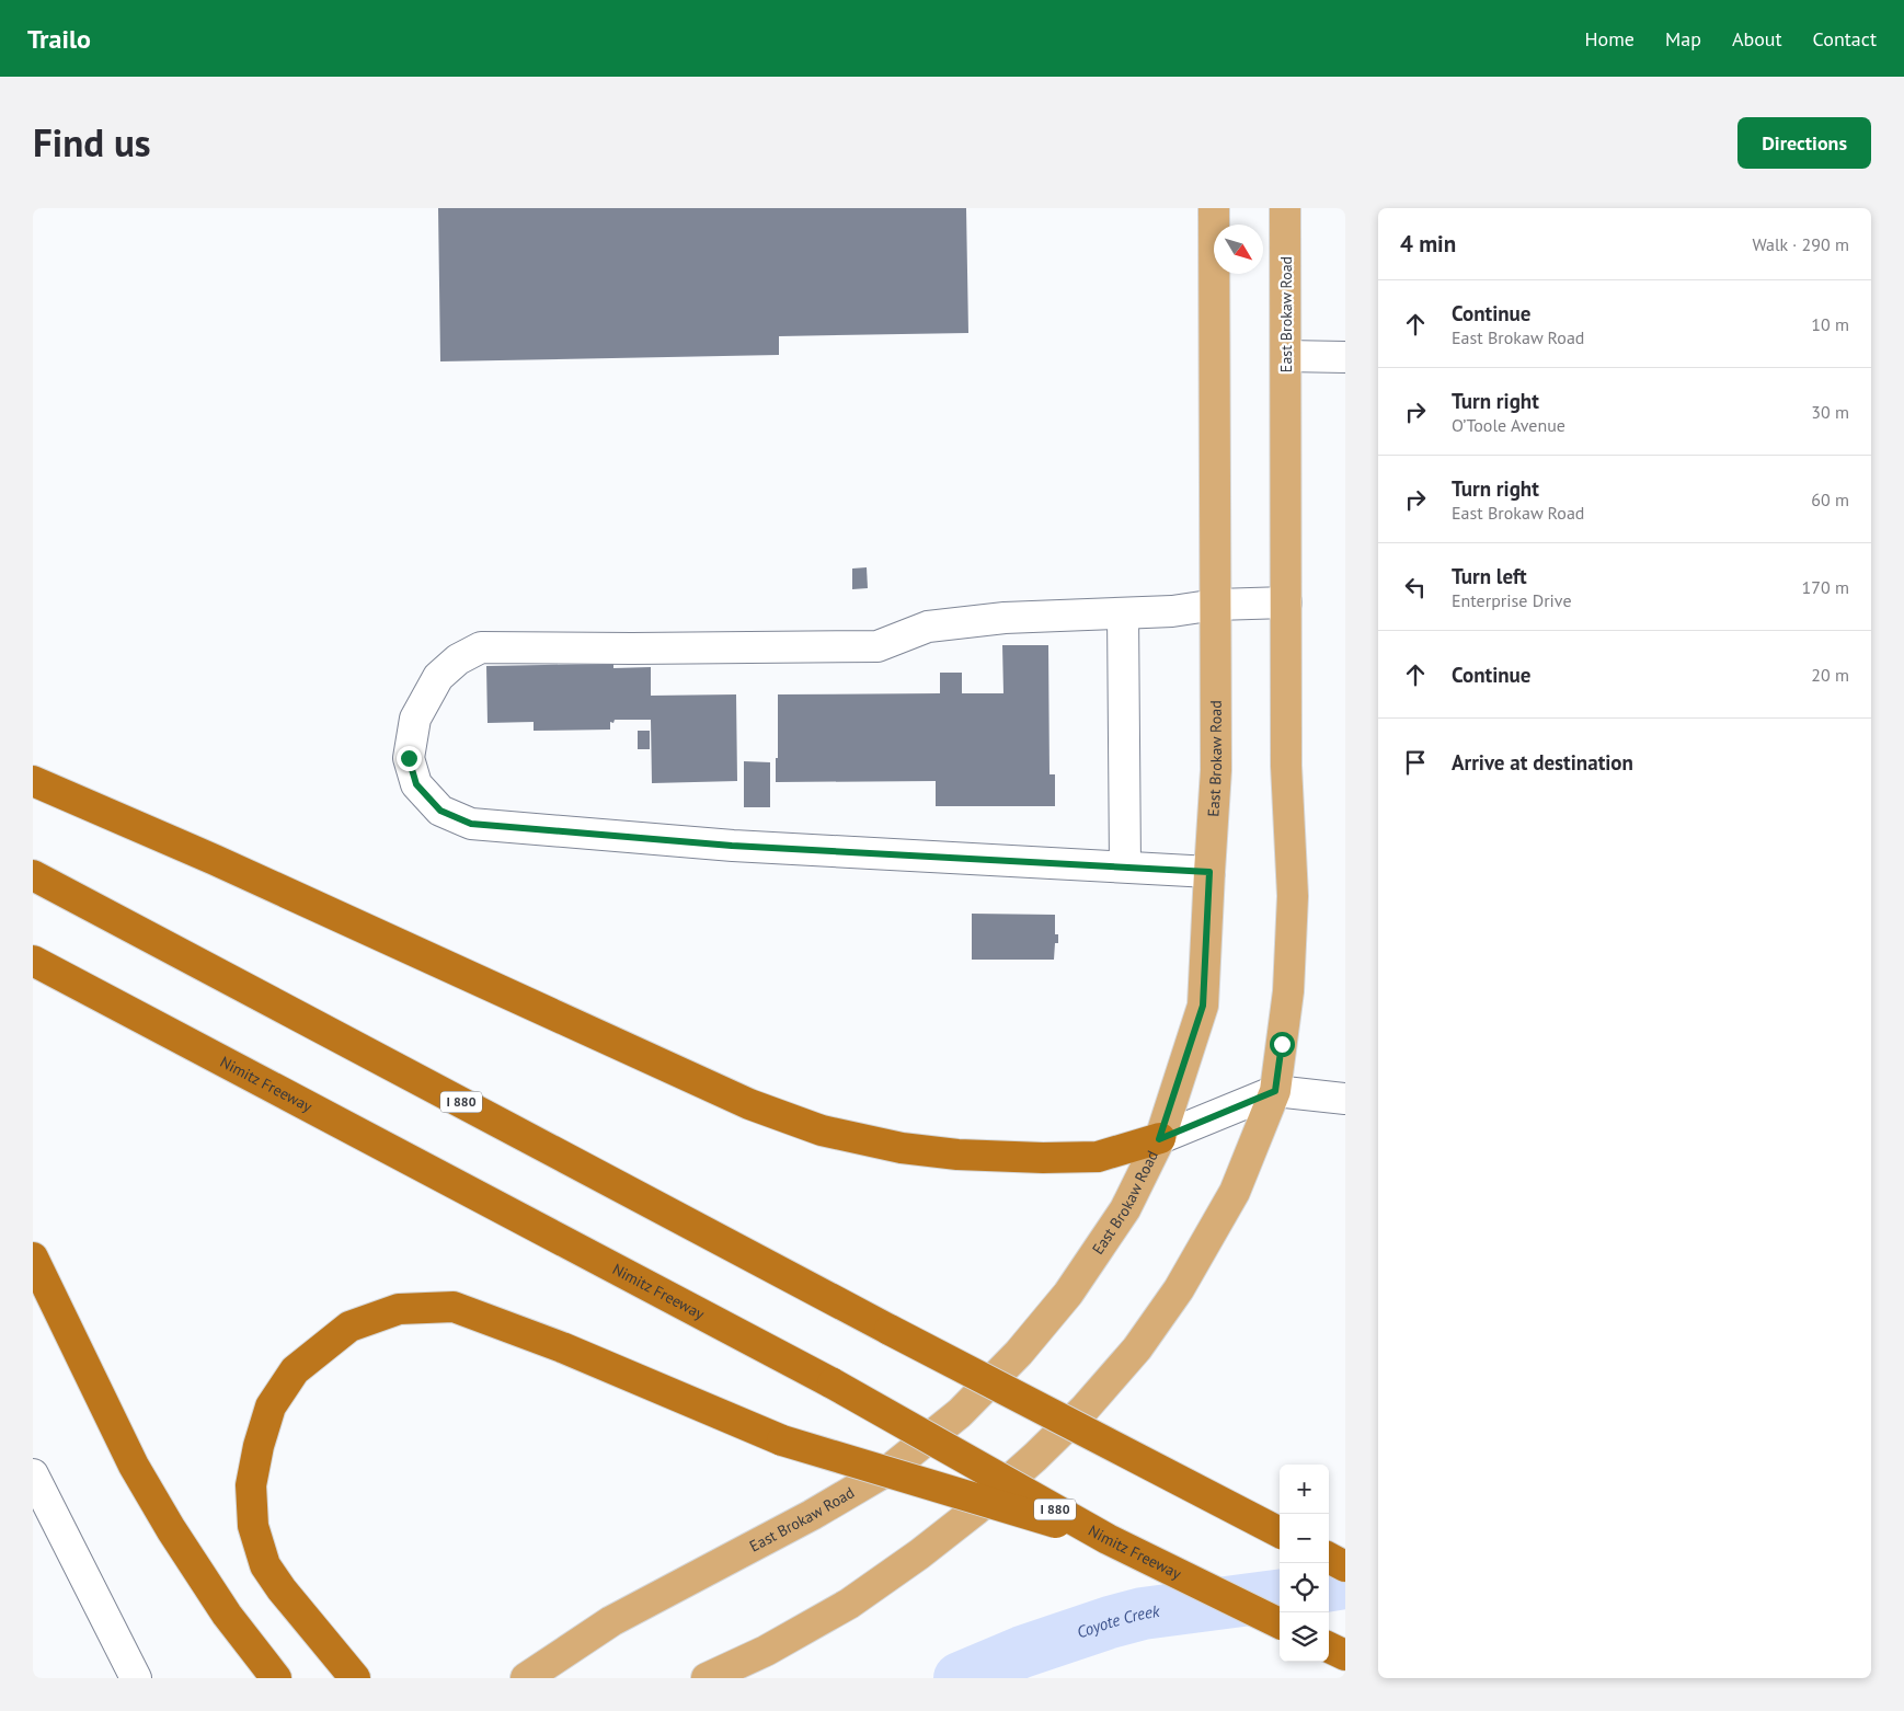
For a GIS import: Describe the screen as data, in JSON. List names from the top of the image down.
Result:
{
  "streets": {
    "highway": ["Nimitz Freeway", "I 880"],
    "main road": ["East Brokaw Road"]
  },
  "water": ["Coyote Creek"],
  "north": "bottom right",
  "page": {
    "header": "Trailo",
    "nav": [
      "Home",
      "Map",
      "About",
      "Contact"
    ],
    "title": "Find us",
    "buttons": "Directions",
    "heading": ["4 min", "Walk · 290 m"],
    "list": [
      ["Continue", "East Brokaw Road", "10 m"],
      ["Turn right", "O’Toole Avenue", "30 m"],
      ["Turn right", "East Brokaw Road", "60 m"],
      ["Turn left", "Enterprise Drive", "170 m"],
      ["Continue", "20 m"],
      "Arrive at destination"
    ],
    "map_buttons": ["+", "−"]
  }
}
